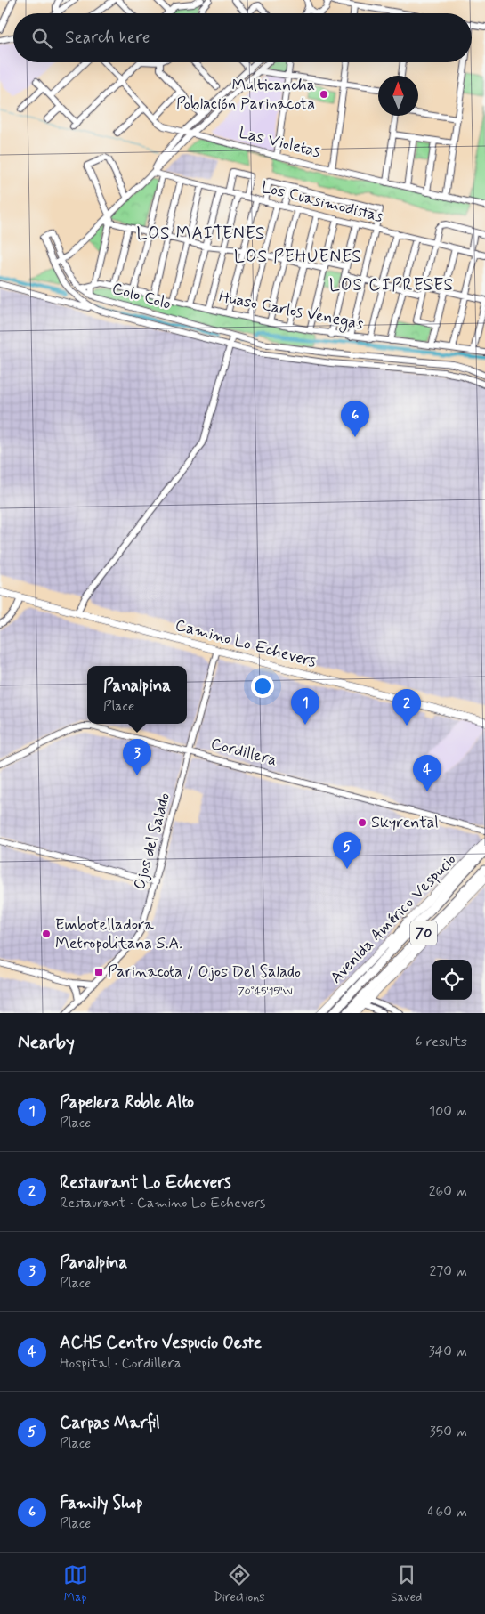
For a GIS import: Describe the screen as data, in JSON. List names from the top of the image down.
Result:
{
  "streets": {
    "highway": ["70"],
    "main road": ["Camino Lo Echevers", "Avenida Américo Vespucio"],
    "street": [
      "Las Violetas",
      "Los Cuasimodistas",
      "Colo Colo",
      "Huaso Carlos Venegas",
      "Cordillera",
      "Ojos del Salado"
    ]
  },
  "crossings": [
    ["Colo Colo", "Huaso Carlos Venegas"],
    ["Camino Lo Echevers", "Ojos del Salado"],
    ["Cordillera", "Ojos del Salado"]
  ],
  "districts": ["LOS MAITENES", "LOS PEHUENES", "LOS CIPRESES"],
  "places": {
    "other": ["Multicancha Población Parinacota", "Skyrental", "Embotelladora Metropolitana S.A."],
    "transit": ["Parinacota / Ojos Del Salado"]
  },
  "north": "top",
  "page": {
    "search": "Search here",
    "pins": [
      "6",
      "1",
      "2",
      "3",
      "4",
      "5"
    ],
    "popup": ["Panalpina", "Place"],
    "heading": ["Nearby", "6 results"],
    "list": [
      {
        "mark": "1",
        "name": "Papelera Roble Alto",
        "note": "Place",
        "value": "100 m"
      },
      {
        "mark": "2",
        "name": "Restaurant Lo Echevers",
        "note": "Restaurant · Camino Lo Echevers",
        "value": "260 m"
      },
      {
        "mark": "3",
        "name": "Panalpina",
        "note": "Place",
        "value": "270 m"
      },
      {
        "mark": "4",
        "name": "ACHS Centro Vespucio Oeste",
        "note": "Hospital · Cordillera",
        "value": "340 m"
      },
      {
        "mark": "5",
        "name": "Carpas Marfil",
        "note": "Place",
        "value": "350 m"
      },
      {
        "mark": "6",
        "name": "Family Shop",
        "note": "Place",
        "value": "460 m"
      }
    ],
    "nav": ["Map", "Directions", "Saved"]
  },
  "coordinates": ["70°45'15\"W"]
}
